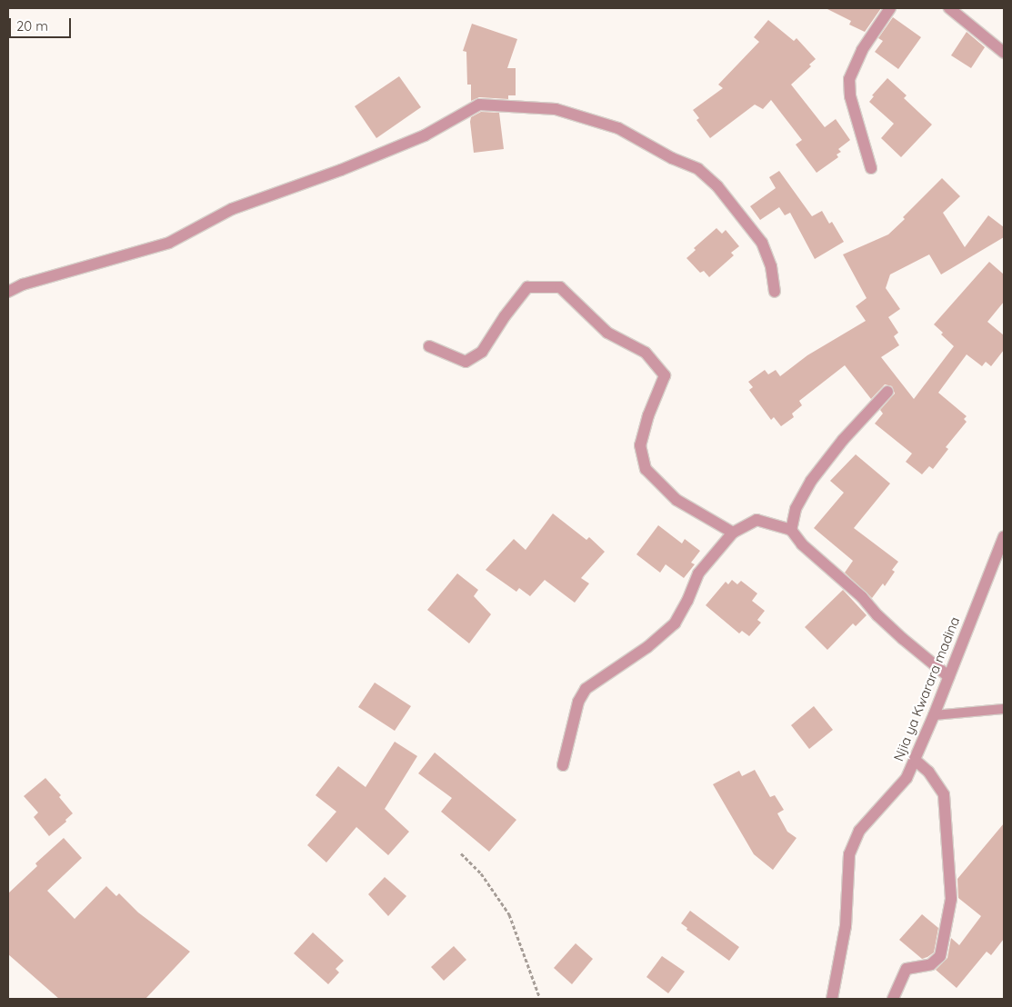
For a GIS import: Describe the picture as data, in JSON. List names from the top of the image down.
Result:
{
  "streets": {
    "street": ["Njia ya Kwarara madina"]
  },
  "scale_bar": "20 m"
}
